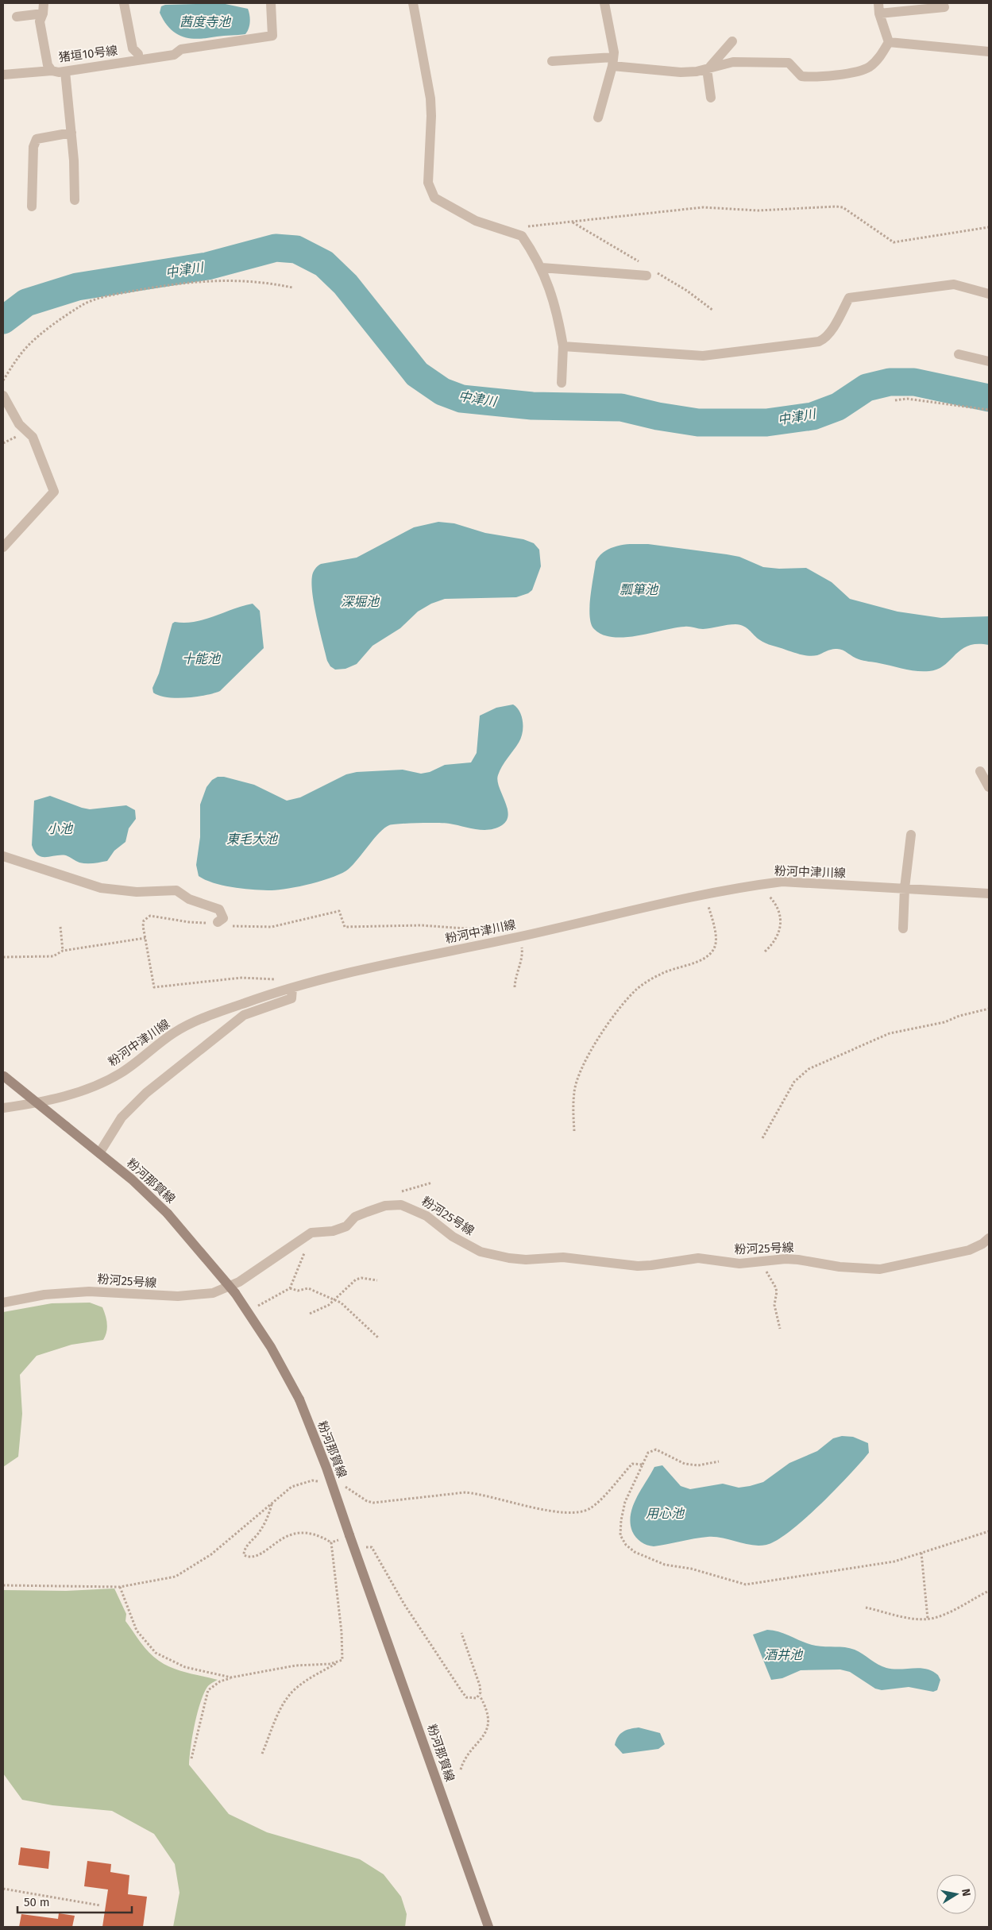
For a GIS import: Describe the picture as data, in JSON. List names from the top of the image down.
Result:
{
  "streets": {
    "main road": ["粉河那賀線"],
    "street": ["猪垣10号線", "粉河中津川線", "粉河25号線"]
  },
  "water": [
    "茜度寺池",
    "中津川",
    "瓢箪池",
    "深堀池",
    "十能池",
    "小池",
    "東毛大池",
    "用心池",
    "酒井池"
  ],
  "scale_bar": "50 m",
  "north": "right"
}
